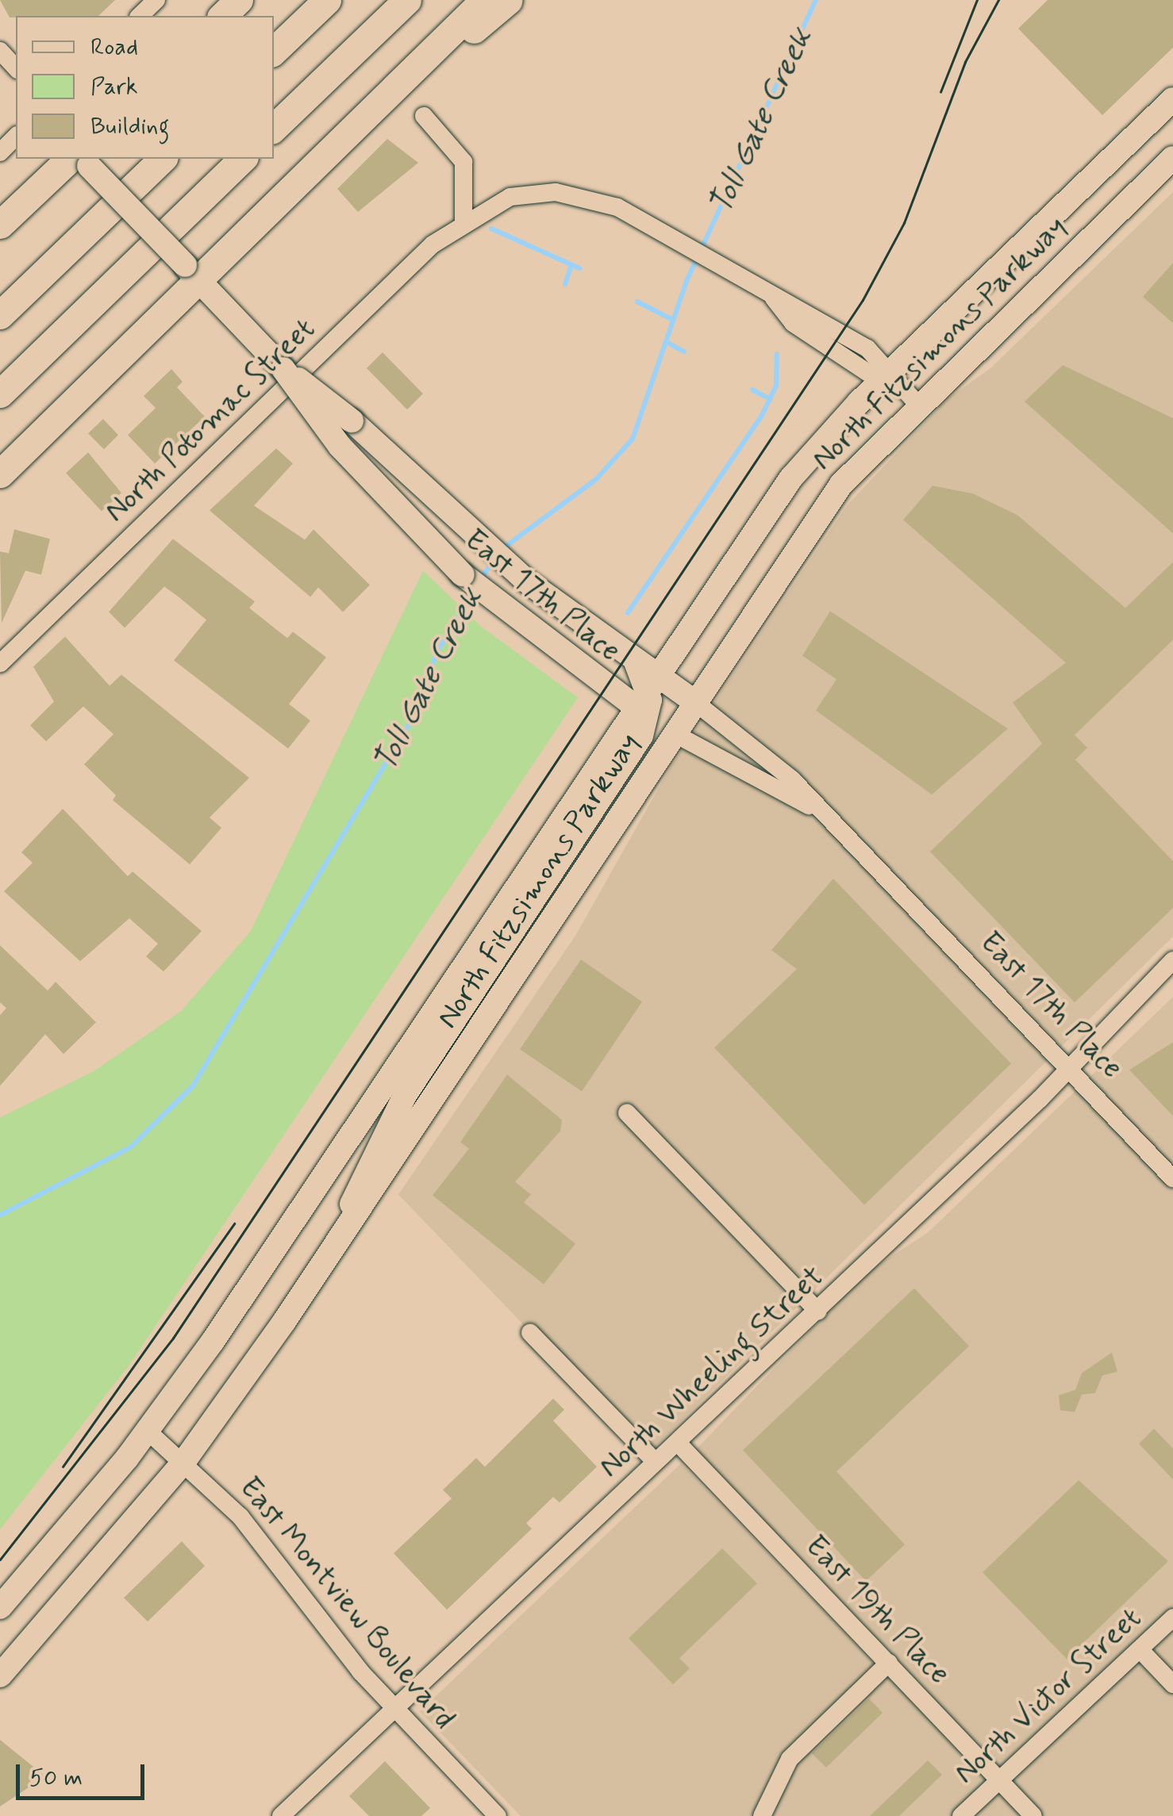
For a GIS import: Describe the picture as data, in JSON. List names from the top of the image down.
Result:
{
  "streets": {
    "main road": ["North Fitzsimons Parkway", "East 17th Place"],
    "street": [
      "North Potomac Street",
      "North Wheeling Street",
      "East Montview Boulevard",
      "East 19th Place",
      "North Victor Street"
    ]
  },
  "crossings": [
    ["North Fitzsimons Parkway", "East 17th Place"],
    ["North Fitzsimons Parkway", "East Montview Boulevard"],
    ["East 17th Place", "North Wheeling Street"],
    ["North Wheeling Street", "East Montview Boulevard"],
    ["North Wheeling Street", "East 19th Place"],
    ["East 19th Place", "North Victor Street"]
  ],
  "water": ["Toll Gate Creek"],
  "legend": ["Road", "Park", "Building"],
  "scale_bar": "50 m"
}
